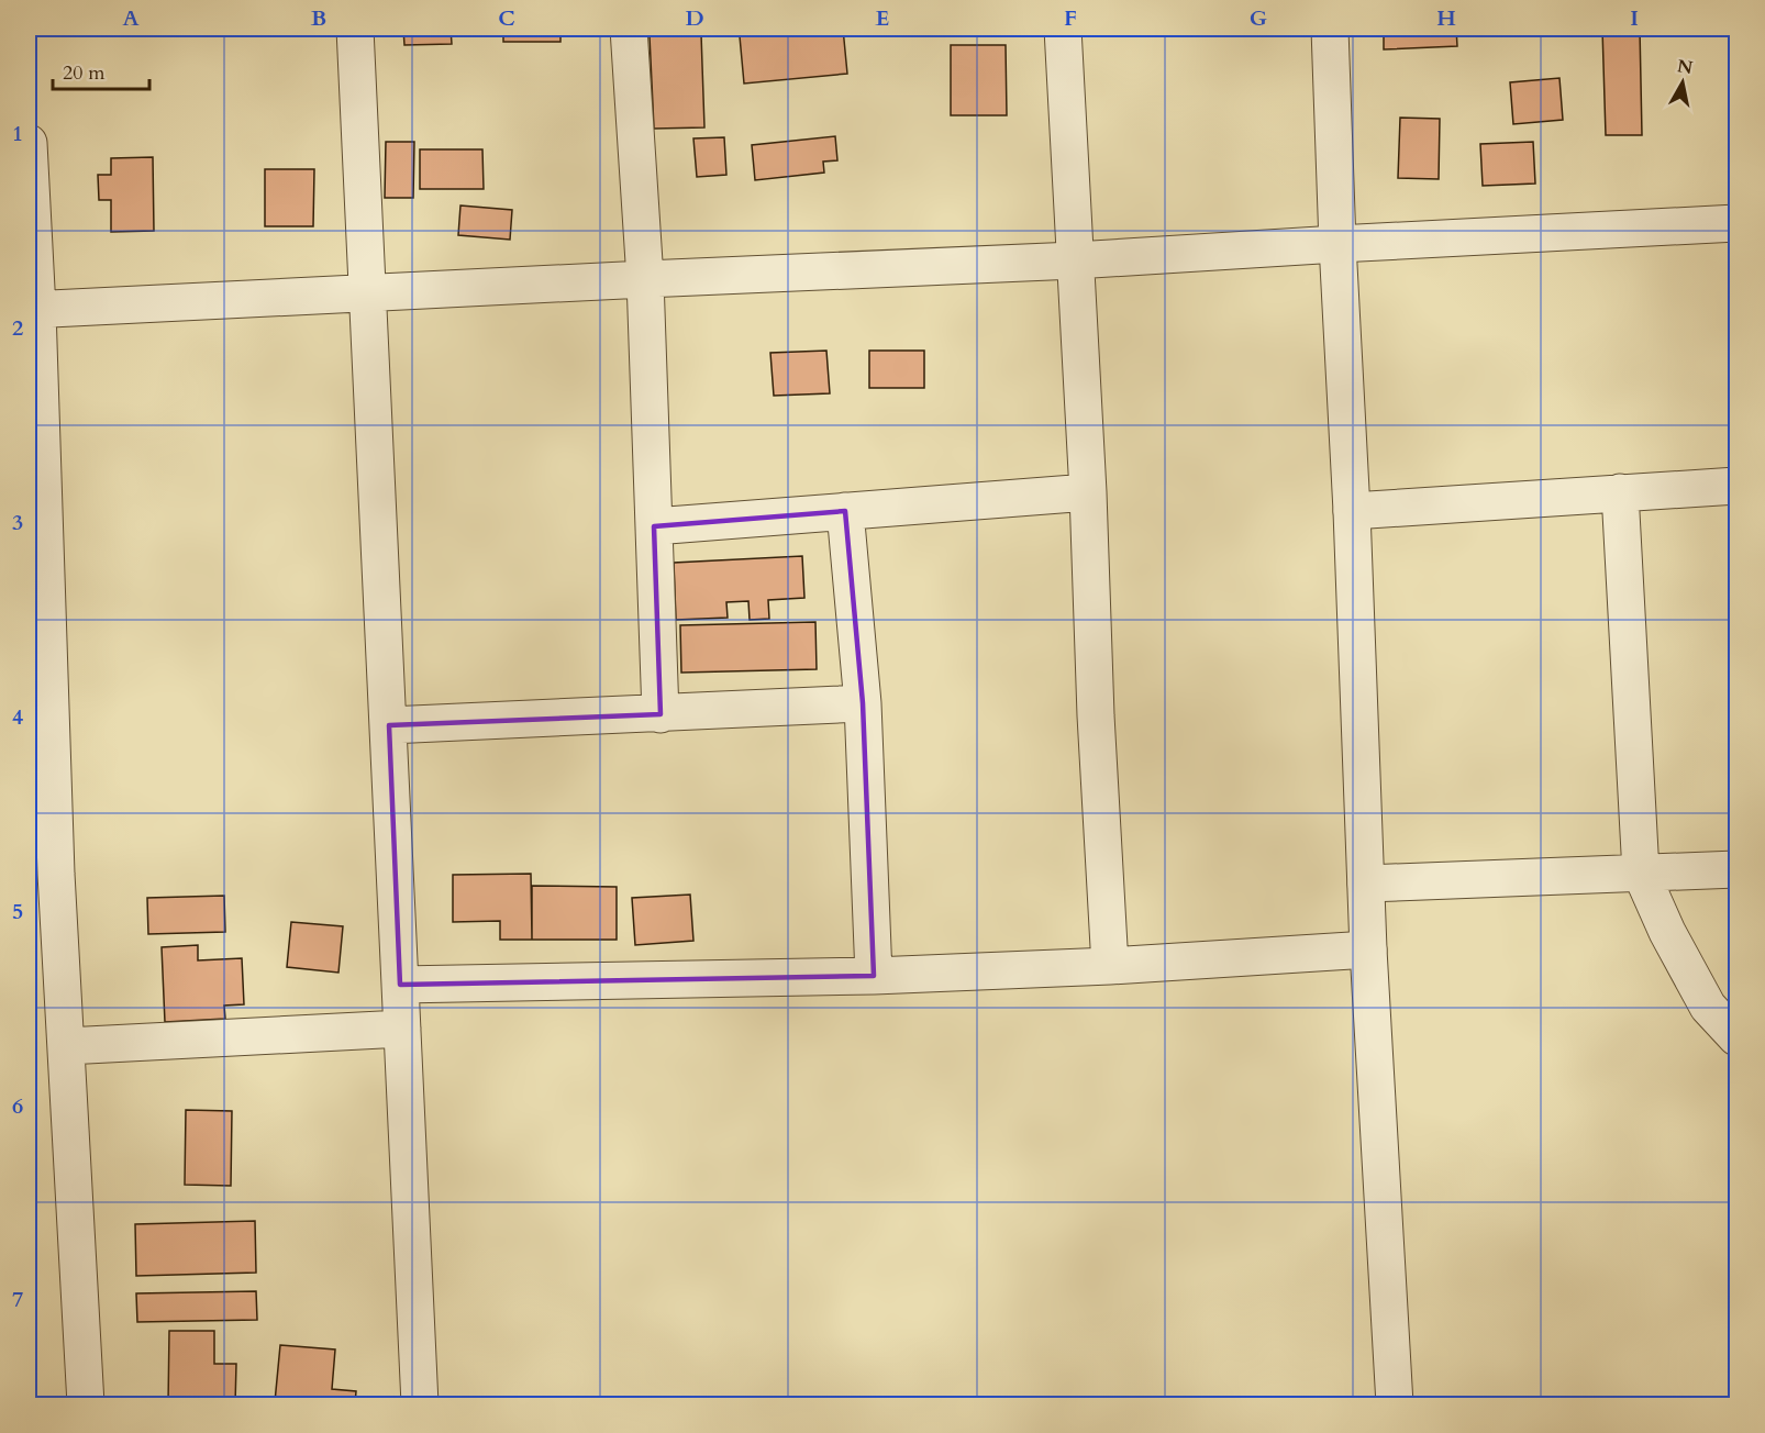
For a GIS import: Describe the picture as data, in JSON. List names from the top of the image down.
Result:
{
  "scale_bar": "20 m",
  "north": "top",
  "grid": {
    "columns": [
      "A",
      "B",
      "C",
      "D",
      "E",
      "F",
      "G",
      "H",
      "I"
    ],
    "rows": [
      "1",
      "2",
      "3",
      "4",
      "5",
      "6",
      "7"
    ]
  }
}
